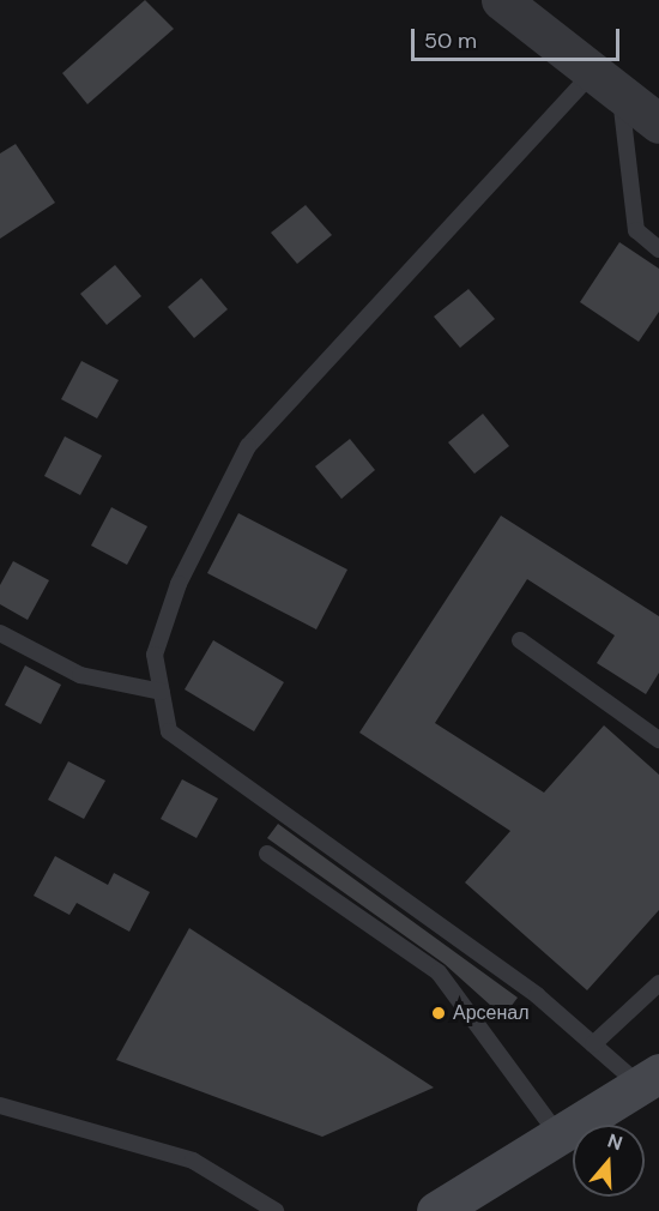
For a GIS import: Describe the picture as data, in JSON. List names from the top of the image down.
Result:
{
  "places": ["Арсенал"],
  "scale_bar": "50 m",
  "north": "top"
}
